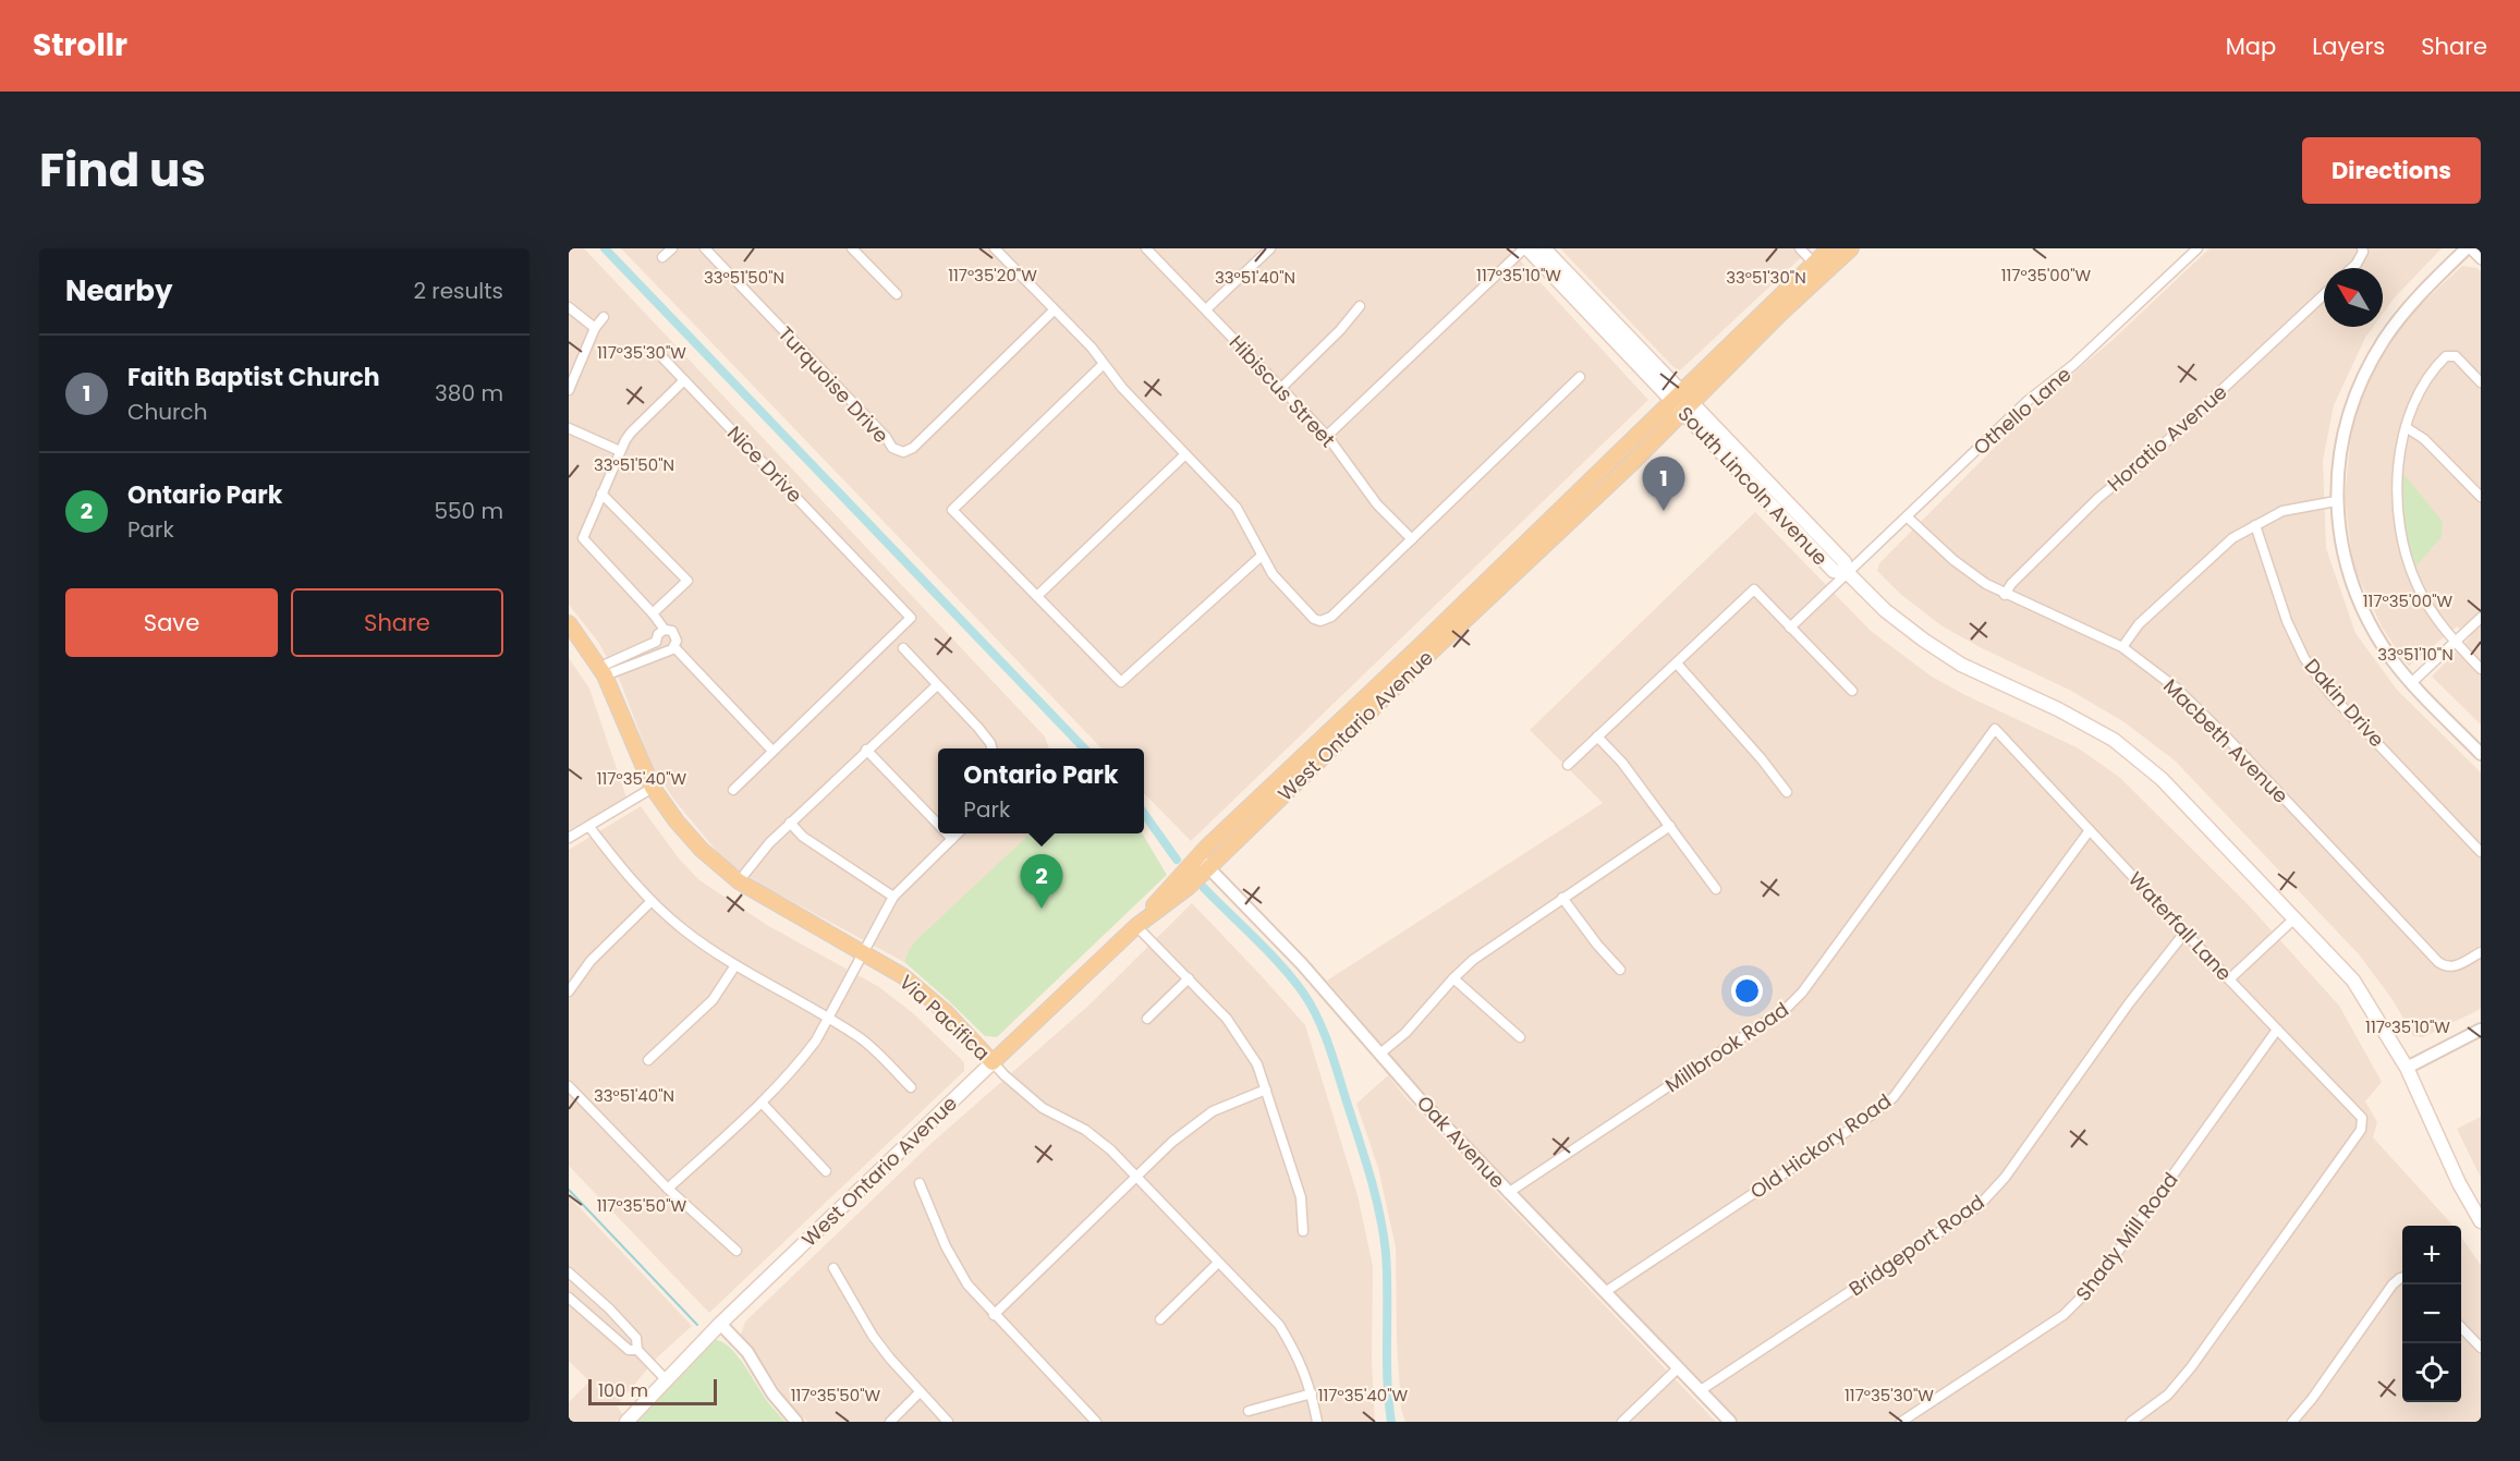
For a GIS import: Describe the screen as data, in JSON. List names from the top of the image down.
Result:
{
  "streets": {
    "main road": ["South Lincoln Avenue", "West Ontario Avenue", "Via Pacifica"],
    "street": [
      "Turquoise Drive",
      "Hibiscus Street",
      "Othello Lane",
      "Horatio Avenue",
      "Nice Drive",
      "Dakin Drive",
      "Macbeth Avenue",
      "Waterfall Lane",
      "Millbrook Road",
      "Oak Avenue",
      "Old Hickory Road",
      "Shady Mill Road",
      "Bridgeport Road"
    ]
  },
  "crossings": [
    ["Othello Lane", "South Lincoln Avenue"],
    ["Othello Lane", "Macbeth Avenue"],
    ["Horatio Avenue", "Macbeth Avenue"],
    ["South Lincoln Avenue", "West Ontario Avenue"],
    ["West Ontario Avenue", "Via Pacifica"],
    ["West Ontario Avenue", "Oak Avenue"],
    ["Waterfall Lane", "Millbrook Road"],
    ["Waterfall Lane", "Old Hickory Road"],
    ["Waterfall Lane", "Shady Mill Road"],
    ["Waterfall Lane", "Bridgeport Road"],
    ["Millbrook Road", "Oak Avenue"],
    ["Oak Avenue", "Old Hickory Road"],
    ["Oak Avenue", "Bridgeport Road"]
  ],
  "scale_bar": "100 m",
  "north": "top left",
  "page": {
    "header": "Strollr",
    "nav": ["Map", "Layers", "Share"],
    "title": "Find us",
    "buttons": [
      "Directions",
      ["Save", "Share"]
    ],
    "heading": ["Nearby", "2 results"],
    "list": [
      {
        "mark": "1",
        "name": "Faith Baptist Church",
        "note": "Church",
        "value": "380 m"
      },
      {
        "mark": "2",
        "name": "Ontario Park",
        "note": "Park",
        "value": "550 m"
      }
    ],
    "pins": ["1", "2"],
    "popup": ["Ontario Park", "Park"],
    "map_buttons": ["+", "−"],
    "scale": "100 m"
  },
  "coordinates": [
    "117°35'20\"W",
    "117°35'10\"W",
    "117°35'00\"W",
    "33°51'50\"N",
    "33°51'40\"N",
    "33°51'30\"N",
    "117°35'30\"W",
    "33°51'10\"N",
    "117°35'40\"W",
    "117°35'50\"W"
  ]
}
